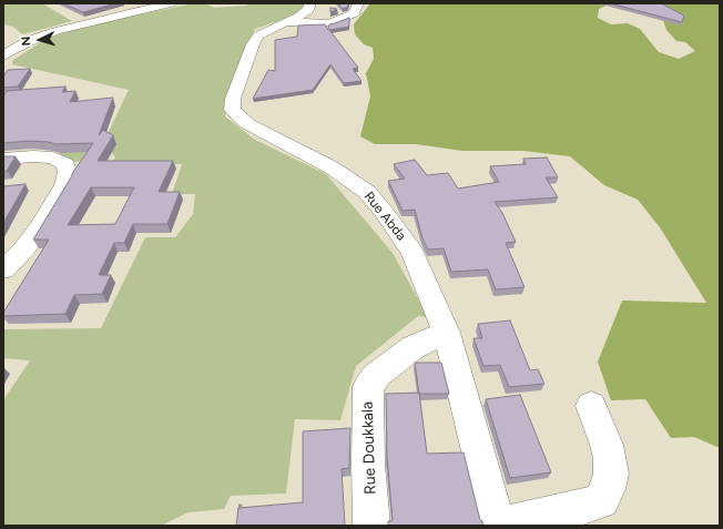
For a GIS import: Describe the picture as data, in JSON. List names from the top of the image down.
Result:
{
  "streets": {
    "street": ["Rue Abda", "Rue Doukkala"]
  },
  "crossings": [
    ["Rue Abda", "Rue Doukkala"]
  ],
  "north": "left"
}
